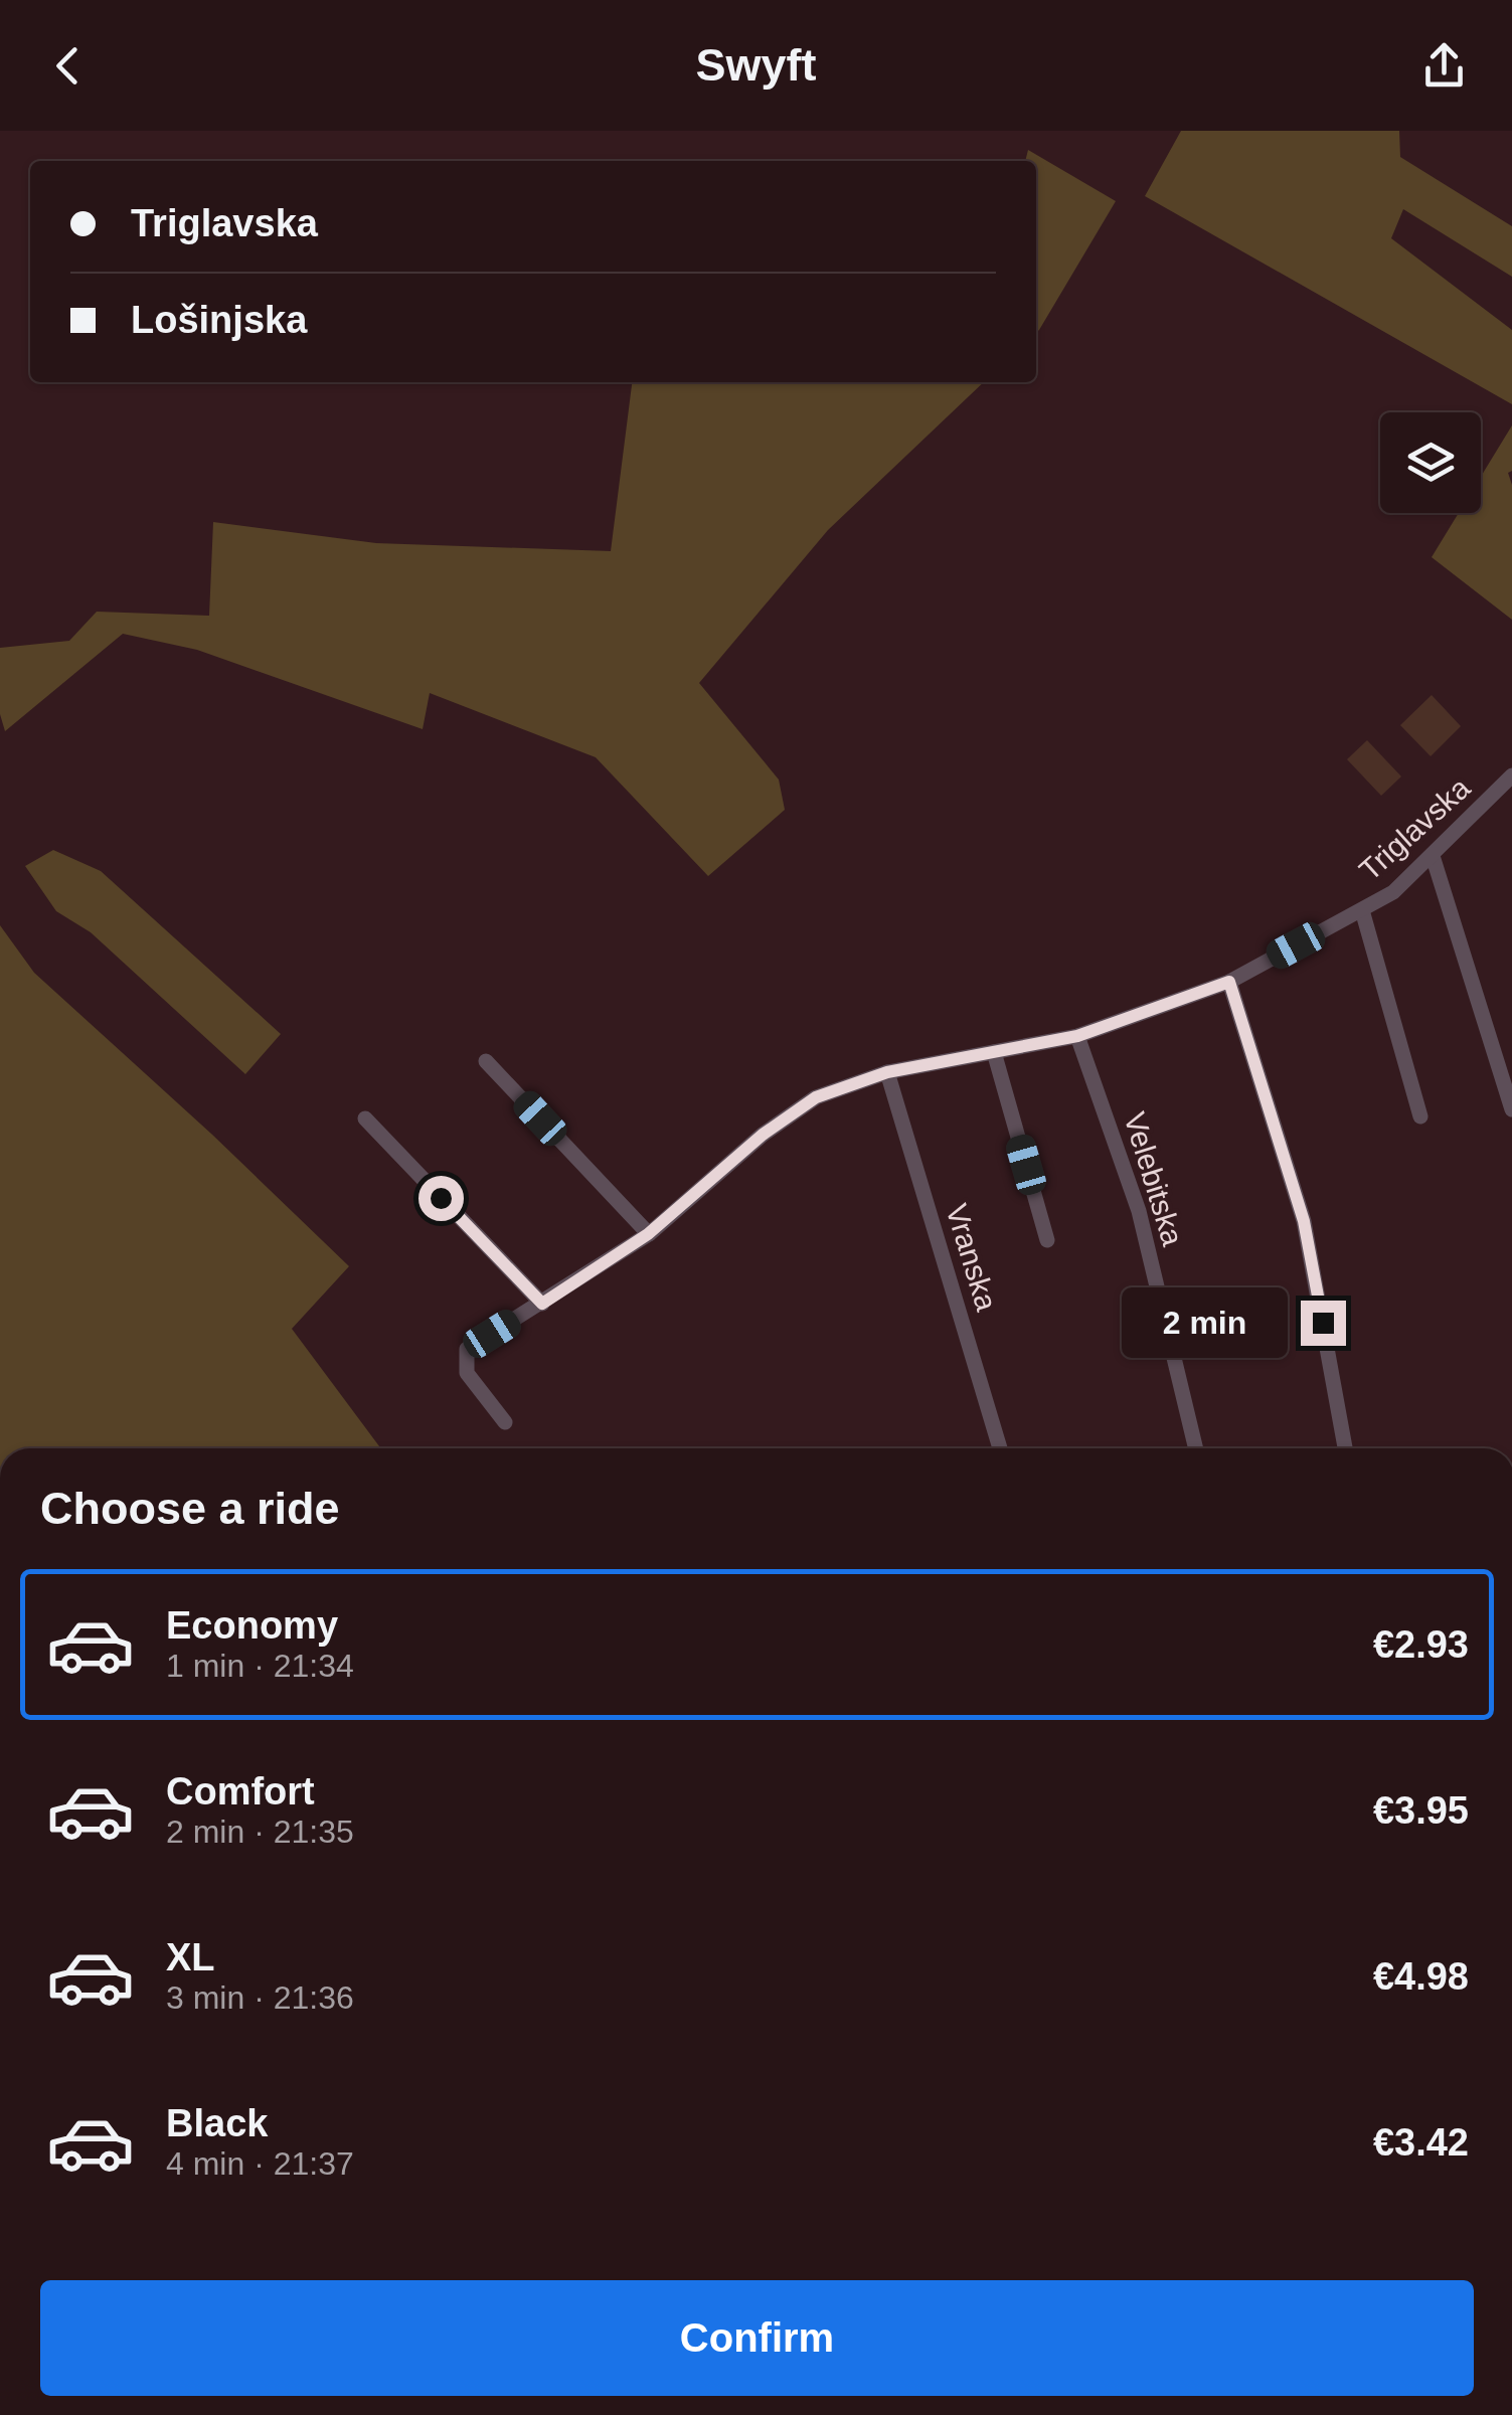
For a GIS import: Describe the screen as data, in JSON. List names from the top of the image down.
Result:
{
  "streets": {
    "street": ["Triglavska", "Velebitska", "Vranska"]
  },
  "crossings": [
    ["Triglavska", "Velebitska"],
    ["Triglavska", "Vranska"]
  ],
  "page": {
    "header": "Swyft",
    "banner": ["Triglavska", "Lošinjska"],
    "bubble": "2 min",
    "heading": "Choose a ride",
    "list": [
      {
        "name": "Economy",
        "note": "1 min · 21:34",
        "value": "€2.93"
      },
      {
        "name": "Comfort",
        "note": "2 min · 21:35",
        "value": "€3.95"
      },
      {
        "name": "XL",
        "note": "3 min · 21:36",
        "value": "€4.98"
      },
      {
        "name": "Black",
        "note": "4 min · 21:37",
        "value": "€3.42"
      }
    ],
    "buttons": "Confirm"
  }
}
